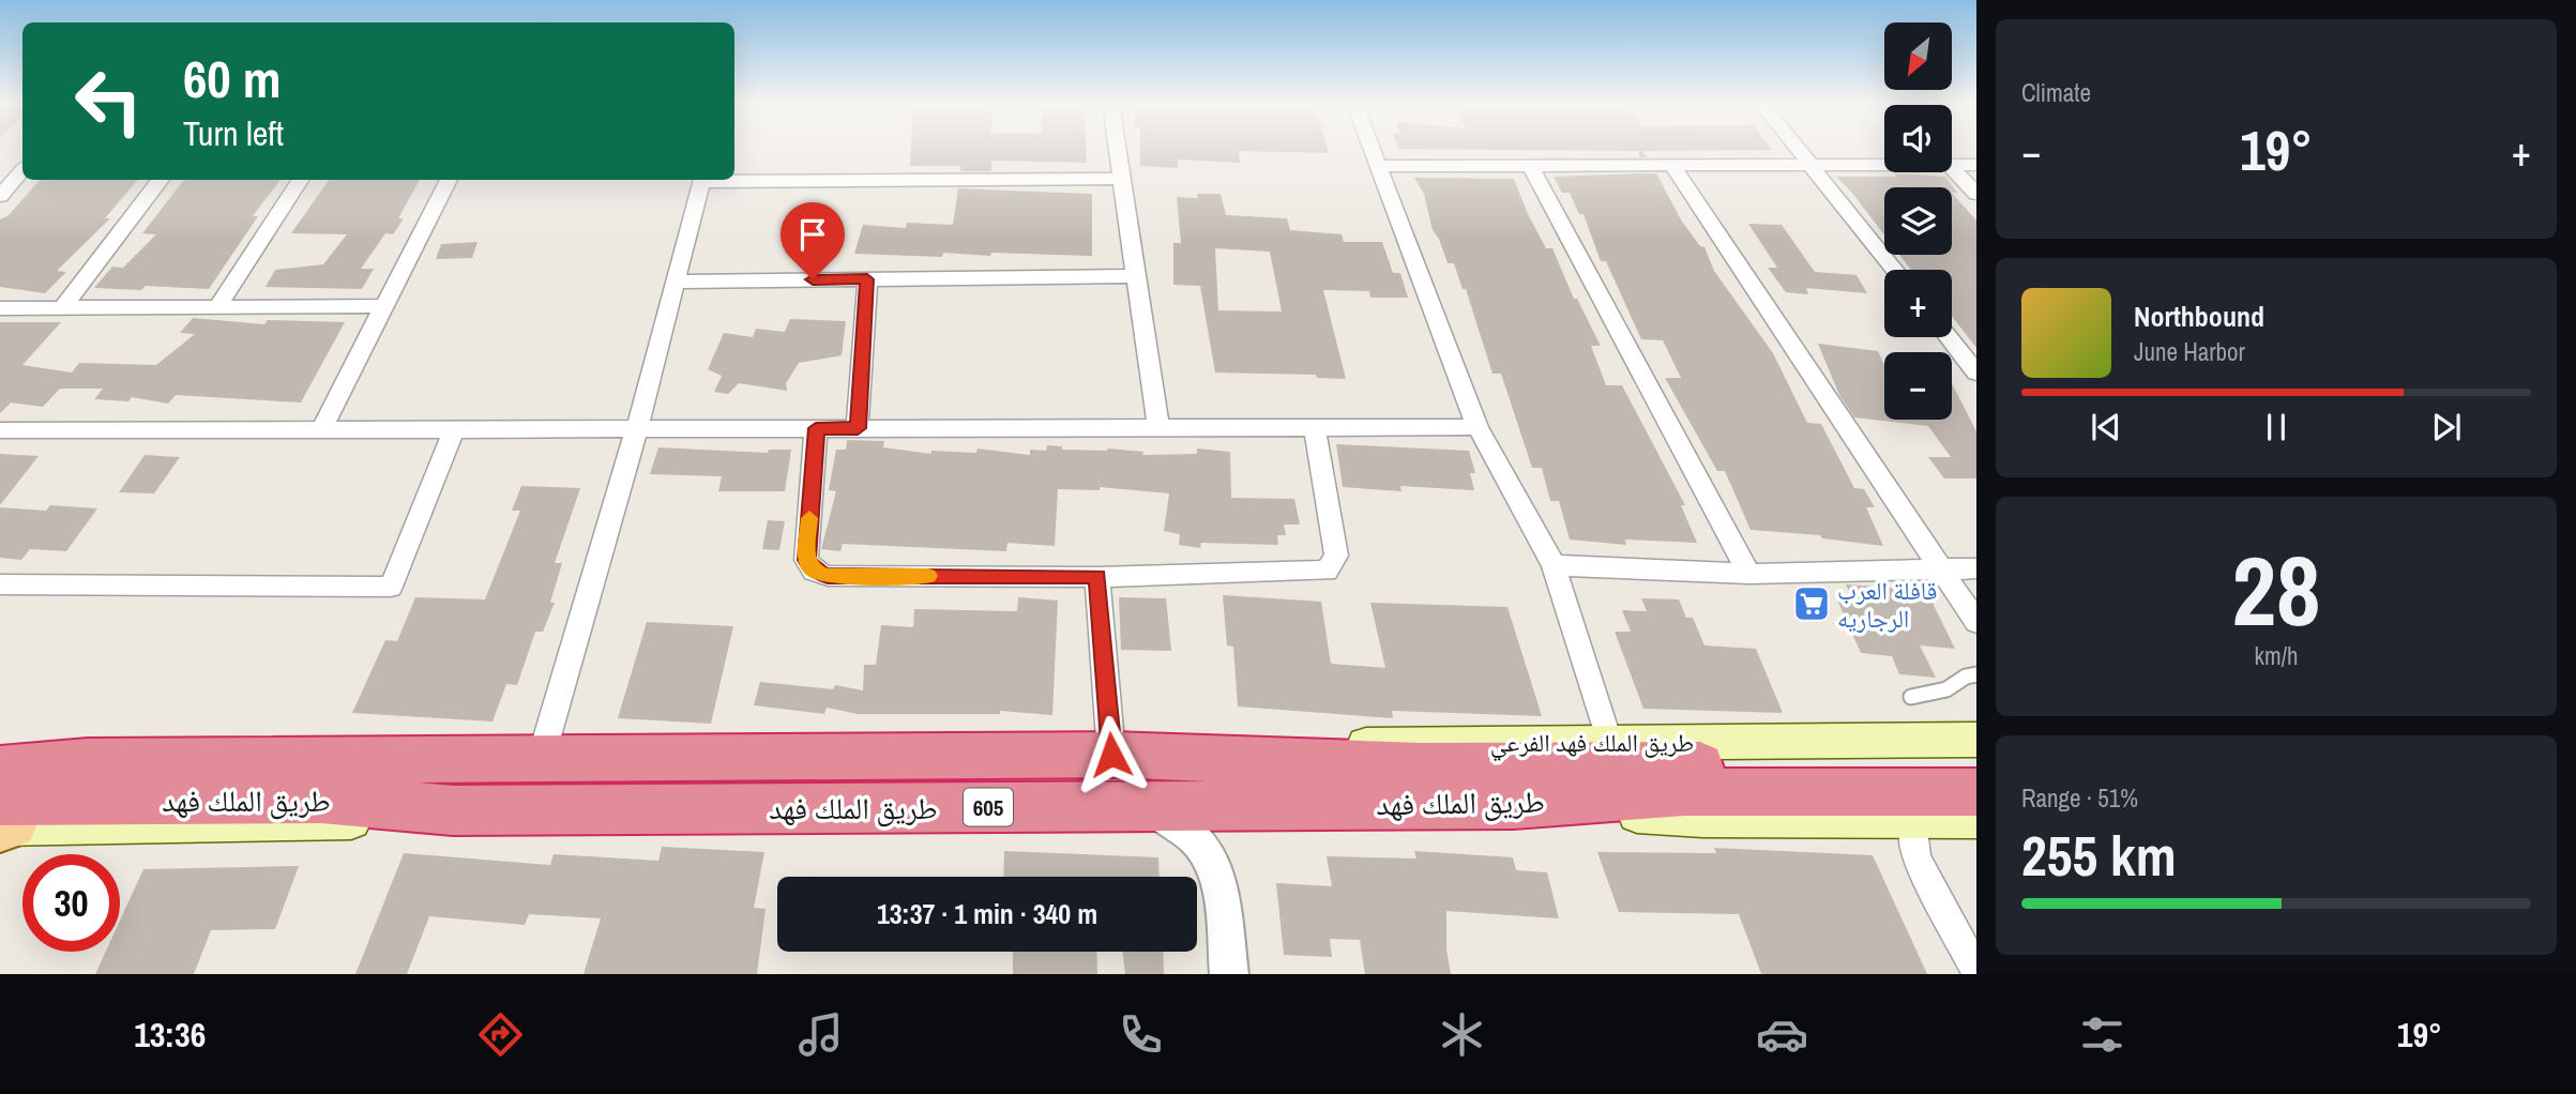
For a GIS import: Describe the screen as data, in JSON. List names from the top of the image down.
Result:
{
  "streets": {
    "highway": ["طريق الملك فهد", "605"],
    "main road": ["طريق الملك فهد الفرعي"]
  },
  "crossings": [
    ["طريق الملك فهد الفرعي", "طريق الملك فهد"]
  ],
  "places": {
    "supermarket": ["قافلة العرب الرجاريه"]
  },
  "north": "bottom left",
  "page": {
    "tile": [
      "Climate",
      ["28", "km/h"],
      ["Range · 51%", "255 km"]
    ],
    "map_buttons": ["+", "−"],
    "turn": ["60 m", "Turn left"],
    "heat": ["−", "19°", "+"],
    "song": ["Northbound", "June Harbor"],
    "limit": "30",
    "trip": "13:37 · 1 min · 340 m",
    "tabs": ["13:36", "19°"]
  }
}
